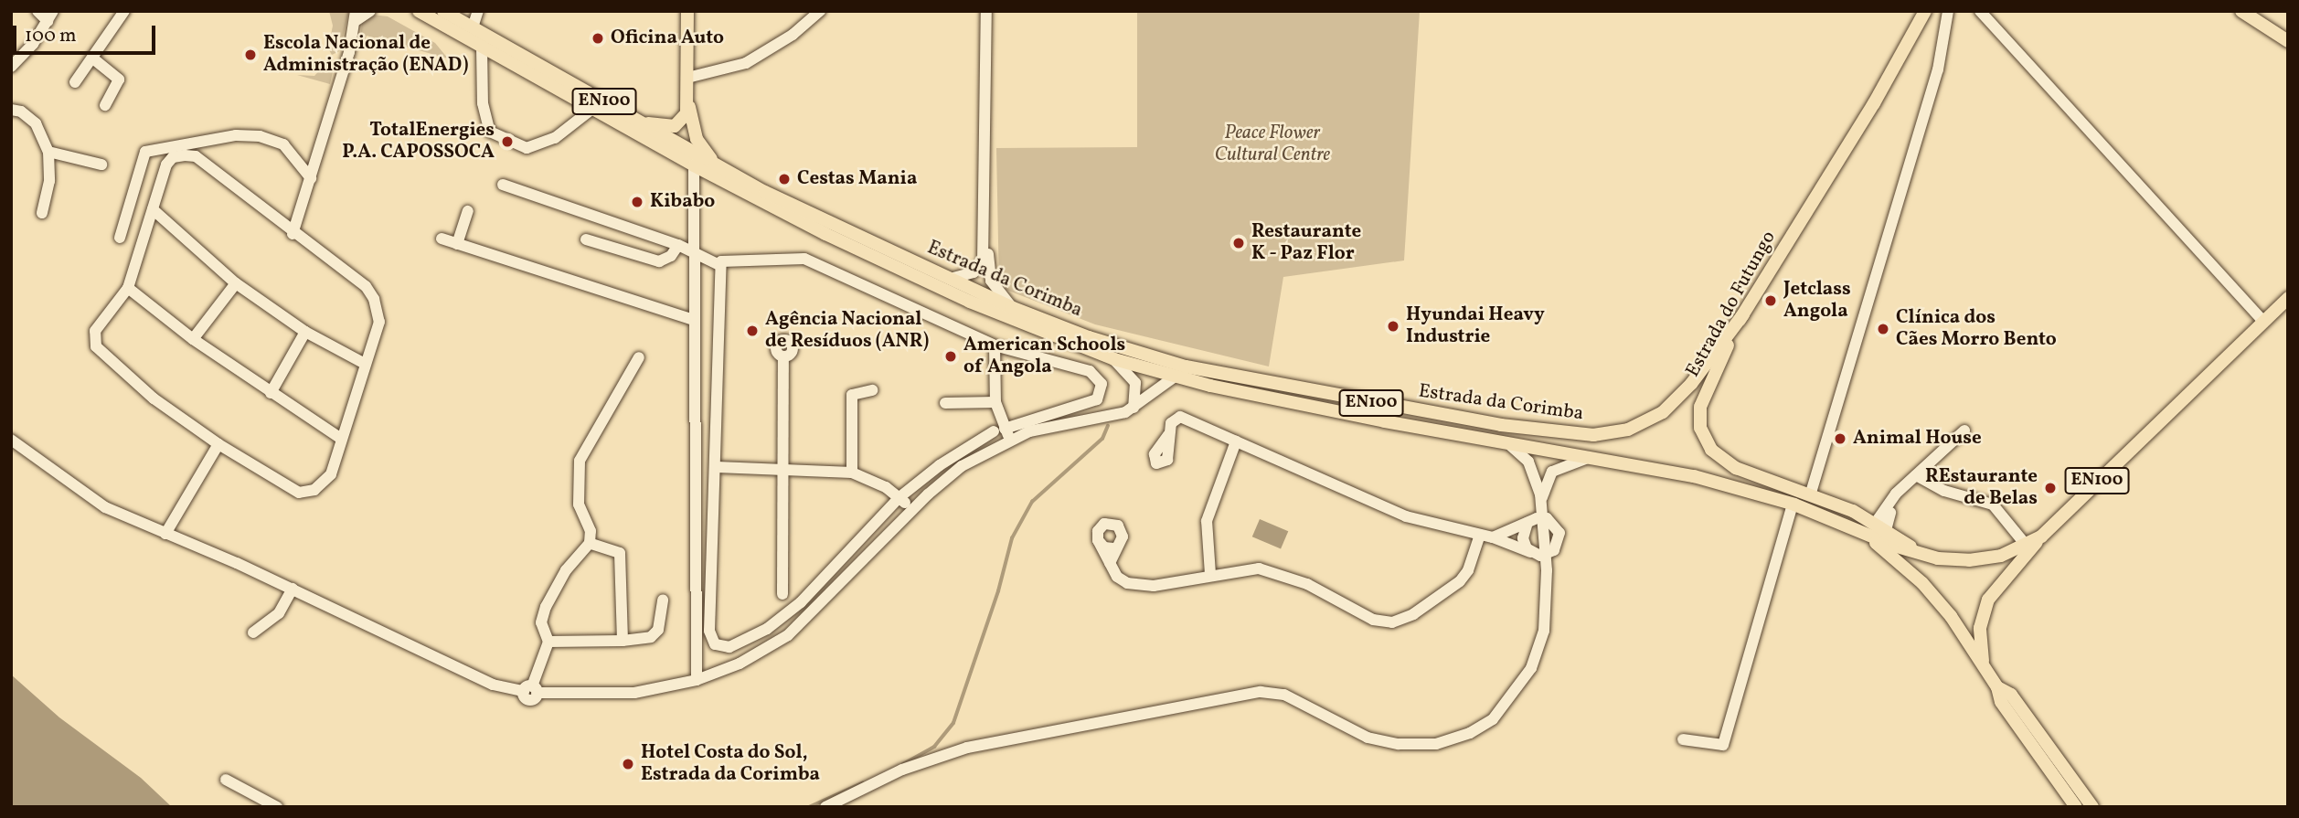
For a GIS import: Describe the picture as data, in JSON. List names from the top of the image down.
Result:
{
  "streets": {
    "main road": ["EN100", "Estrada da Corimba", "Estrada do Futungo"]
  },
  "crossings": [
    ["Estrada da Corimba", "Estrada do Futungo"]
  ],
  "parks": ["Peace Flower Cultural Centre"],
  "places": [
    "Oficina Auto",
    "Escola Nacional de Administração (ENAD)",
    "TotalEnergies P.A. CAPOSSOCA",
    "Cestas Mania",
    "Kibabo",
    "Restaurante K - Paz Flor",
    "Jetclass Angola",
    "Hyundai Heavy Industrie",
    "Clínica dos Cães Morro Bento",
    "Agência Nacional de Resíduos (ANR)",
    "American Schools of Angola",
    "Animal House",
    "REstaurante de Belas",
    "Hotel Costa do Sol, Estrada da Corimba"
  ],
  "scale_bar": "100 m"
}
